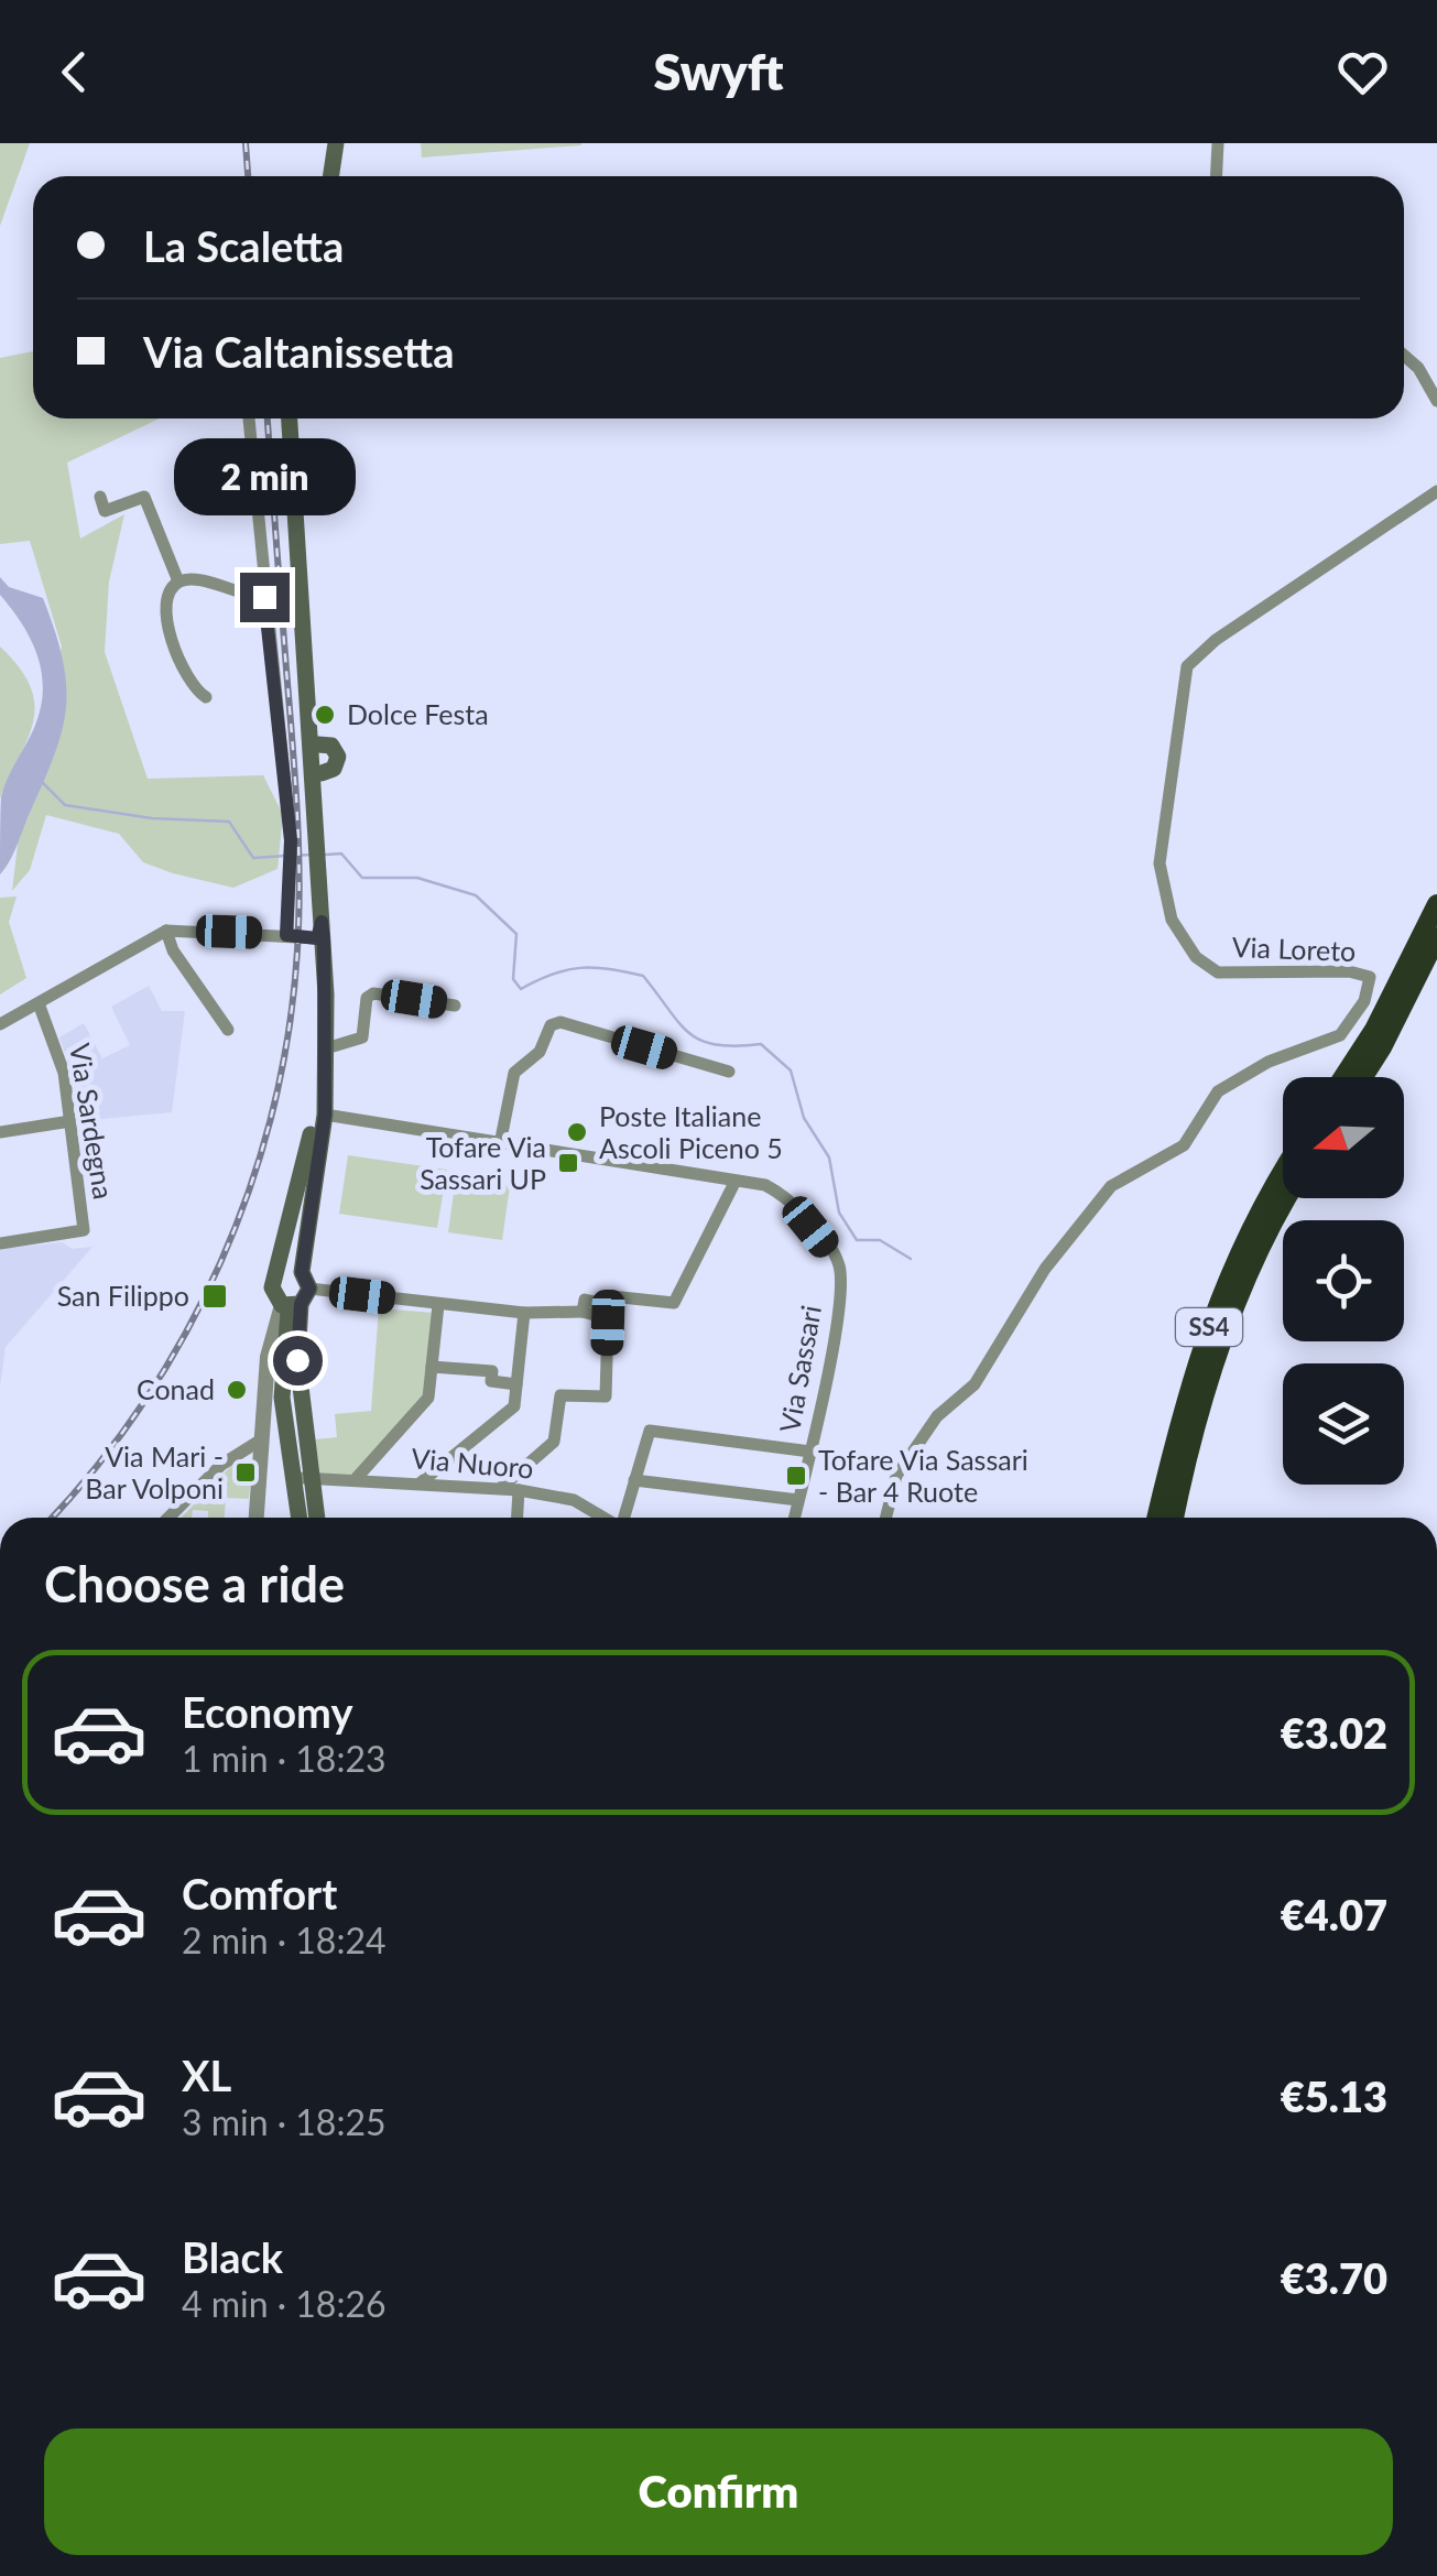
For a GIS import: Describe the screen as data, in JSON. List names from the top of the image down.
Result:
{
  "streets": {
    "highway": ["SS4"],
    "street": [
      "Via Loreto",
      "Via Sardegna",
      "Via Sassari",
      "Via Nuoro"
    ]
  },
  "places": {
    "other": ["Dolce Festa", "Poste Italiane Ascoli Piceno 5", "Conad"],
    "transit": [
      "Tofare Via Sassari UP",
      "San Filippo",
      "Via Mari - Bar Volponi",
      "Tofare Via Sassari - Bar 4 Ruote"
    ]
  },
  "north": "left",
  "page": {
    "header": "Swyft",
    "banner": ["La Scaletta", "Via Caltanissetta"],
    "bubble": "2 min",
    "heading": "Choose a ride",
    "list": [
      {
        "name": "Economy",
        "note": "1 min · 18:23",
        "value": "€3.02"
      },
      {
        "name": "Comfort",
        "note": "2 min · 18:24",
        "value": "€4.07"
      },
      {
        "name": "XL",
        "note": "3 min · 18:25",
        "value": "€5.13"
      },
      {
        "name": "Black",
        "note": "4 min · 18:26",
        "value": "€3.70"
      }
    ],
    "buttons": "Confirm"
  }
}
